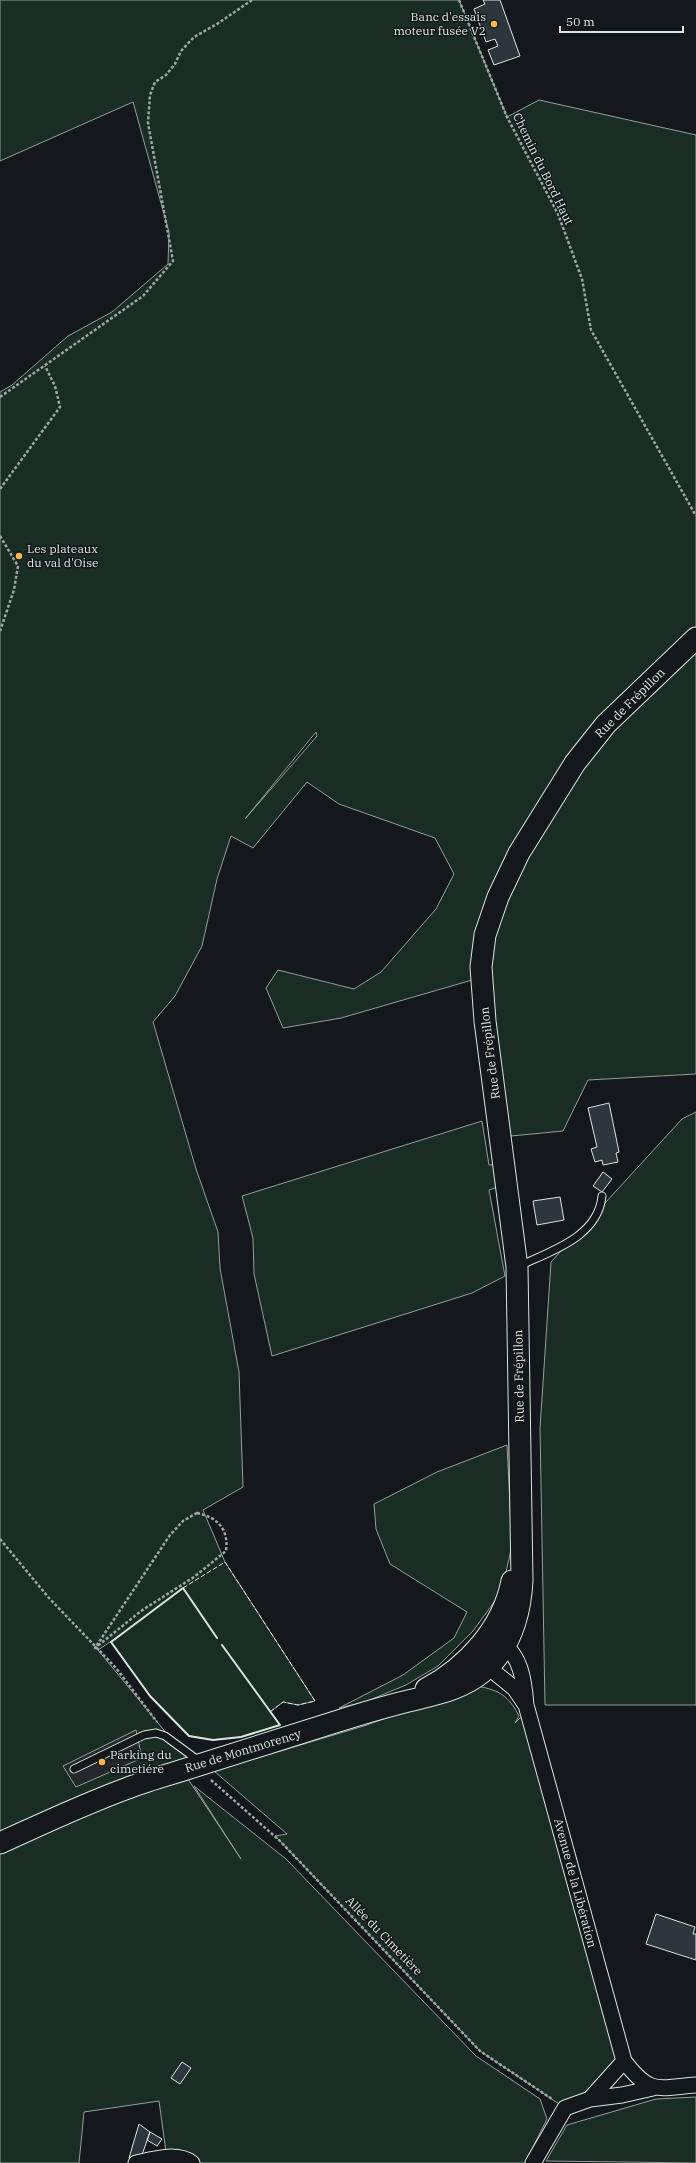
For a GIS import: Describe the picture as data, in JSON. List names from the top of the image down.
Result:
{
  "streets": {
    "street": ["Rue de Frépillon", "Rue de Montmorency", "Avenue de la Libération"],
    "path": ["Chemin du Bord Haut", "Allée du Cimetière"]
  },
  "crossings": [
    ["Rue de Frépillon", "Rue de Montmorency"],
    ["Rue de Frépillon", "Avenue de la Libération"],
    ["Rue de Montmorency", "Avenue de la Libération"],
    ["Rue de Montmorency", "Allée du Cimetière"]
  ],
  "places": ["Banc d'essais moteur fusée V2", "Les plateaux du val d'Oise", "Parking du cimetiére"],
  "scale_bar": "50 m"
}
